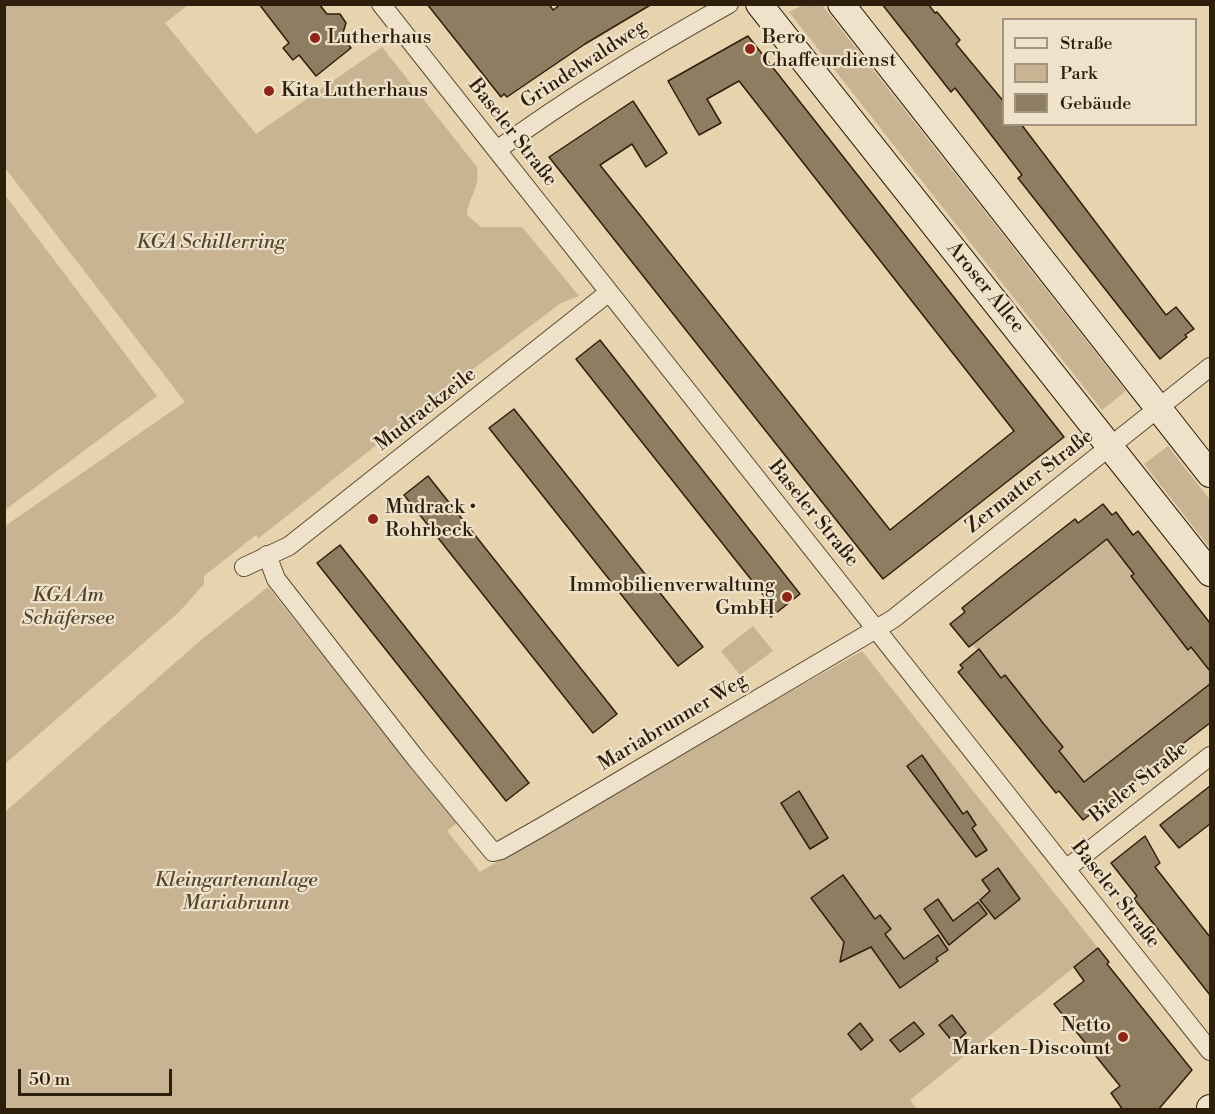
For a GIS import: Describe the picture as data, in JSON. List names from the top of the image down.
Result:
{
  "streets": {
    "main road": ["Aroser Allee"],
    "street": [
      "Grindelwaldweg",
      "Baseler Straße",
      "Mudrackzeile",
      "Zermatter Straße",
      "Mariabrunner Weg",
      "Bieler Straße"
    ]
  },
  "crossings": [
    ["Grindelwaldweg", "Baseler Straße"],
    ["Baseler Straße", "Mudrackzeile"],
    ["Baseler Straße", "Zermatter Straße"],
    ["Baseler Straße", "Mariabrunner Weg"],
    ["Baseler Straße", "Bieler Straße"],
    ["Aroser Allee", "Zermatter Straße"],
    ["Mudrackzeile", "Mariabrunner Weg"],
    ["Zermatter Straße", "Mariabrunner Weg"]
  ],
  "parks": ["KGA Schillerring", "KGA Am Schäfersee", "Kleingartenanlage Mariabrunn"],
  "places": [
    "Lutherhaus",
    "Bero Chaffeurdienst",
    "Kita Lutherhaus",
    "Mudrack • Rohrbeck",
    "Immobilienverwaltung GmbH",
    "Netto Marken-Discount"
  ],
  "legend": ["Straße", "Park", "Gebäude"],
  "scale_bar": "50 m"
}
